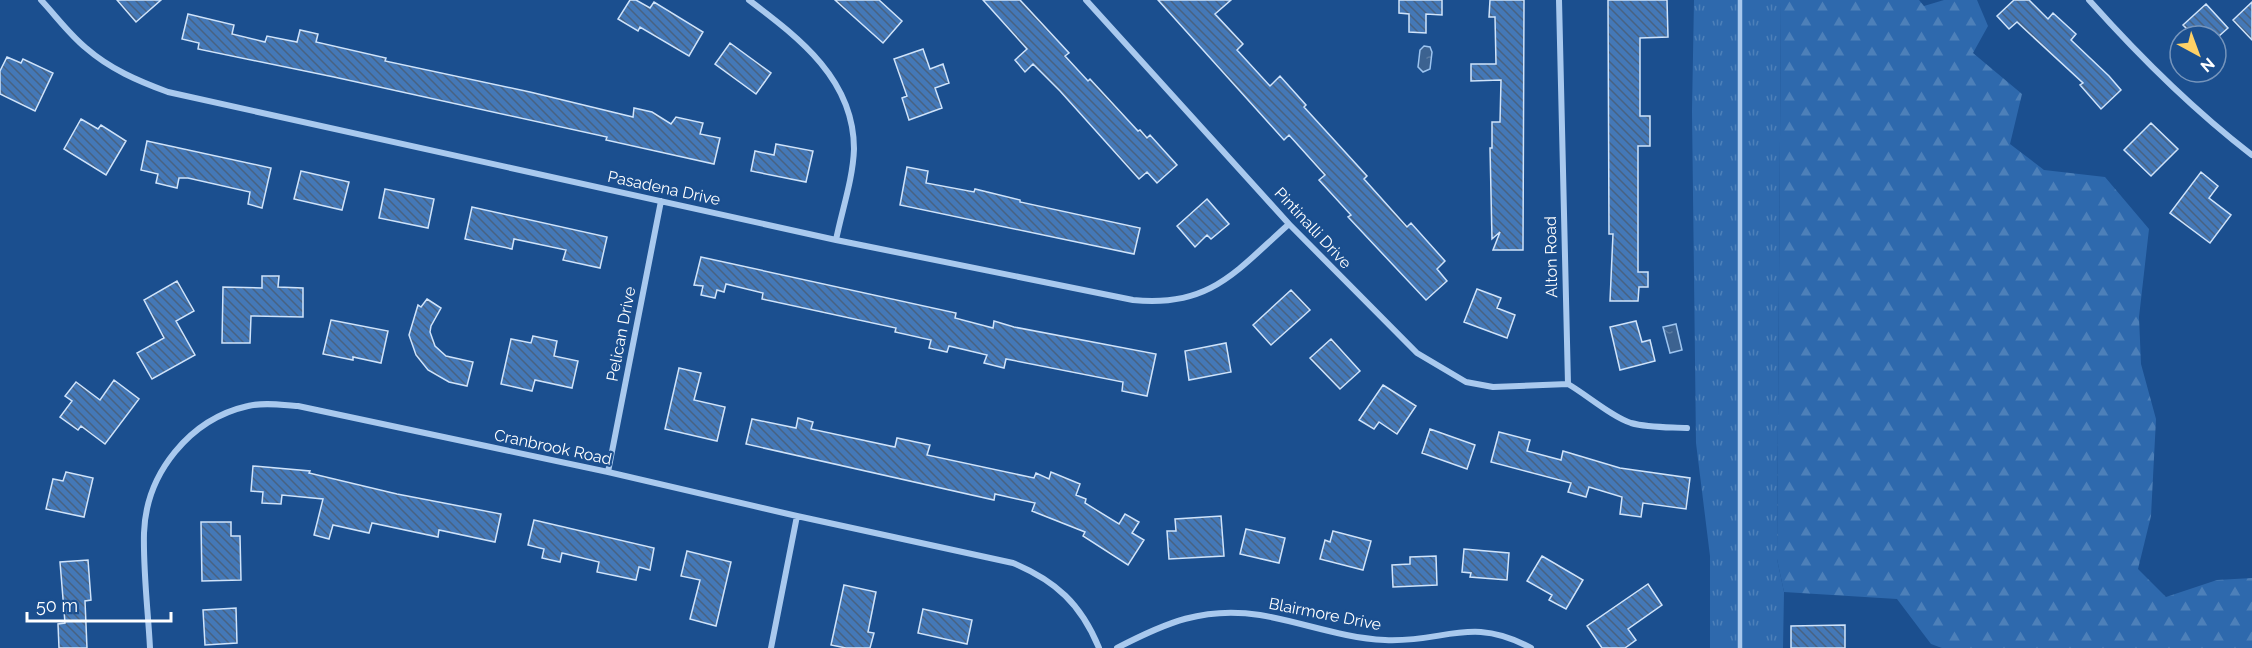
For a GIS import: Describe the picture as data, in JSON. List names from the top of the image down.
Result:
{
  "streets": {
    "street": [
      "Pasadena Drive",
      "Pintinalli Drive",
      "Alton Road",
      "Pelican Drive",
      "Cranbrook Road",
      "Blairmore Drive"
    ]
  },
  "crossings": [
    ["Pasadena Drive", "Pintinalli Drive"],
    ["Pasadena Drive", "Pelican Drive"],
    ["Pintinalli Drive", "Alton Road"],
    ["Pelican Drive", "Cranbrook Road"]
  ],
  "scale_bar": "50 m",
  "north": "bottom right"
}
